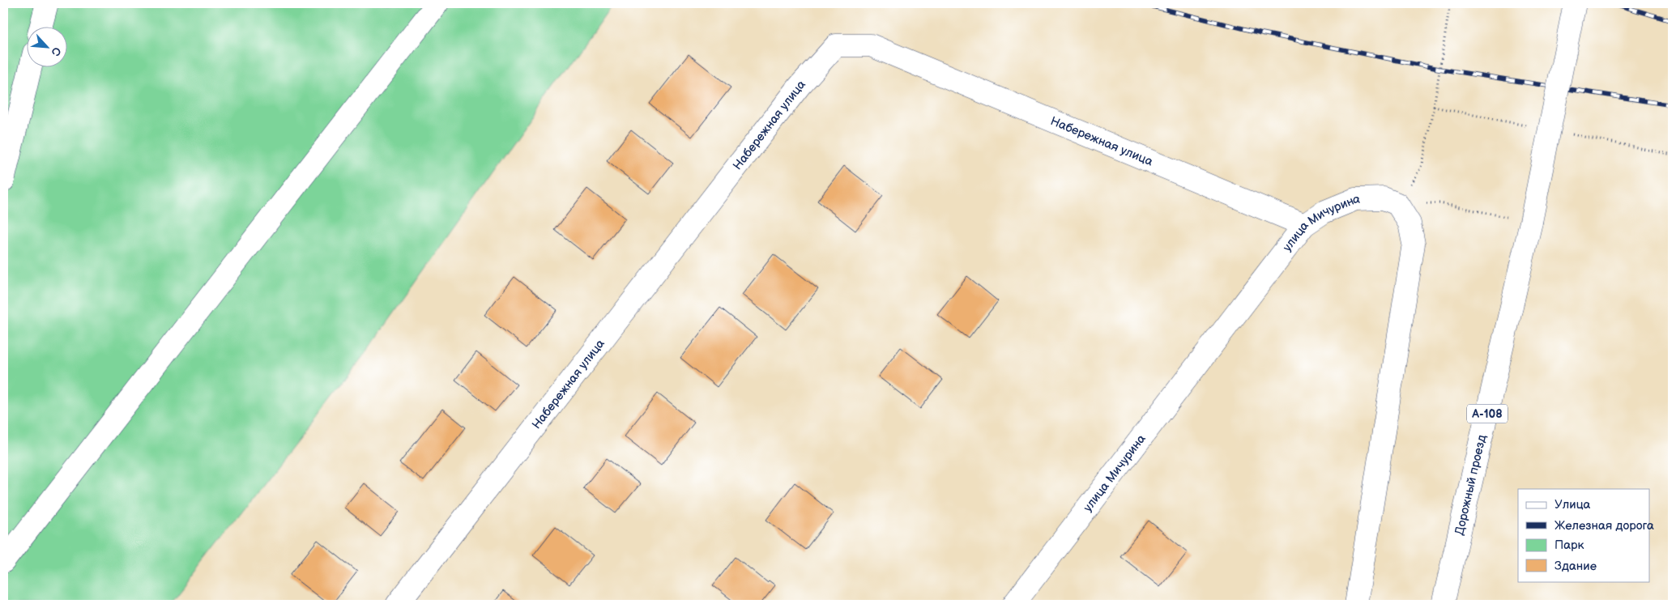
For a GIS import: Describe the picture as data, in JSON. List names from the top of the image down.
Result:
{
  "streets": {
    "main road": [
      "Набережная улица",
      "улица Мичурина",
      "А-108",
      "Дорожный проезд"
    ]
  },
  "crossings": [
    ["Набережная улица", "улица Мичурина"],
    ["А-108", "Дорожный проезд"]
  ],
  "legend": [
    "Улица",
    "Железная дорога",
    "Парк",
    "Здание"
  ],
  "north": "bottom right"
}
